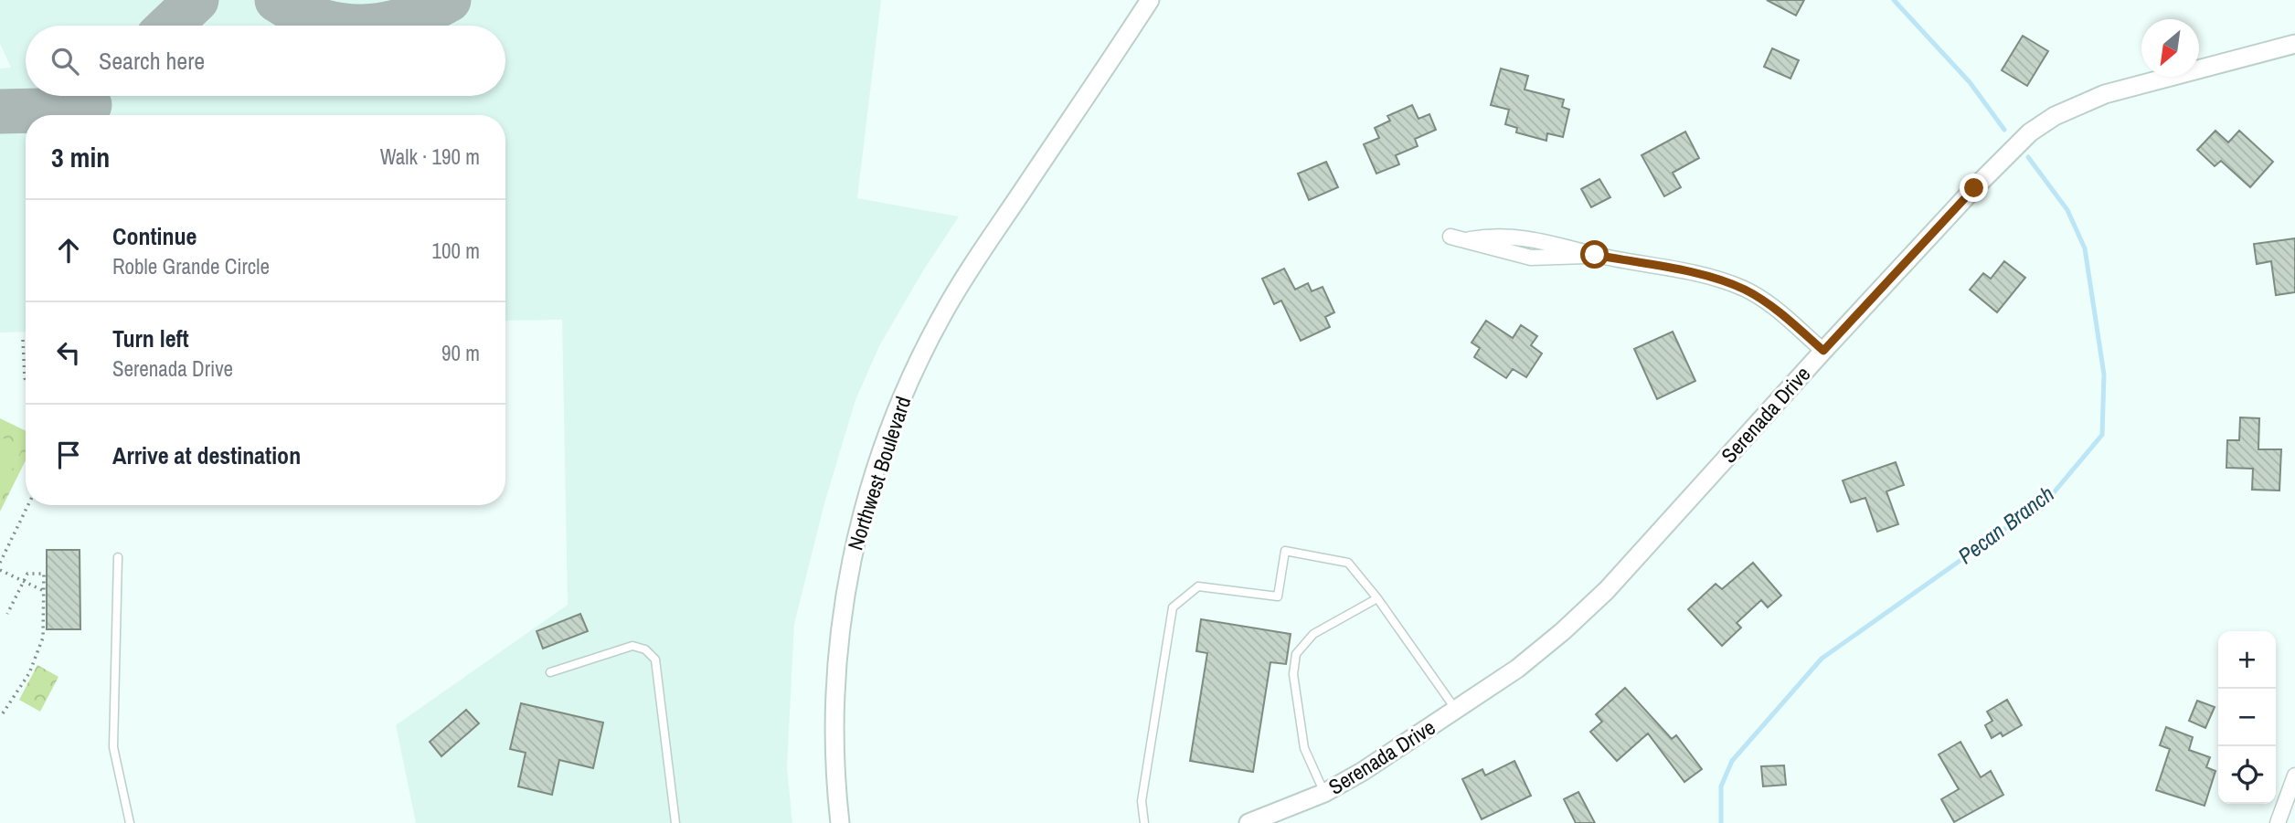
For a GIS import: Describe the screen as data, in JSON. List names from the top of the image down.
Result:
{
  "streets": {
    "street": ["Serenada Drive", "Northwest Boulevard"]
  },
  "water": ["Pecan Branch"],
  "north": "bottom left",
  "page": {
    "search": "Search here",
    "heading": ["3 min", "Walk · 190 m"],
    "list": [
      ["Continue", "Roble Grande Circle", "100 m"],
      ["Turn left", "Serenada Drive", "90 m"],
      "Arrive at destination"
    ],
    "map_buttons": ["+", "−"]
  }
}
